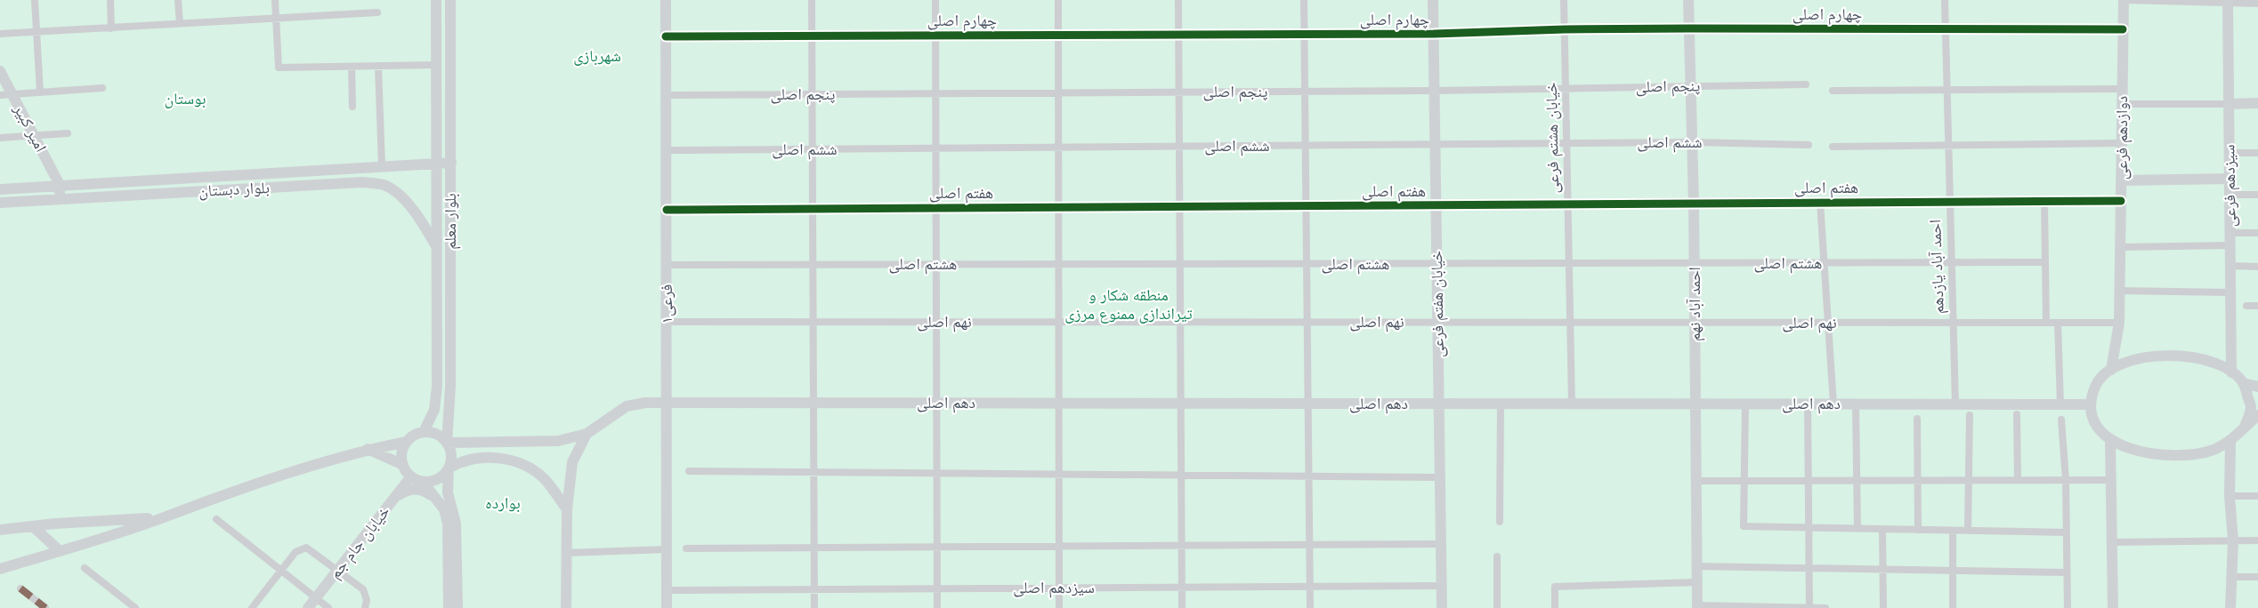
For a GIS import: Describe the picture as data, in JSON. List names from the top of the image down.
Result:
{
  "streets": {
    "street": [
      "چهارم اصلی",
      "پنجم اصلی",
      "امیر کبیر",
      "خیابان هشتم فرعی",
      "دوازدهم فرعی",
      "ششم اصلی",
      "سیزدهم فرعی",
      "هفتم اصلی",
      "بلوار دبستان",
      "بلوار معلم",
      "هشتم اصلی",
      "احمد آباد یازدهم",
      "فرعی۱",
      "خیابان هفتم فرعی",
      "احمد آباد نهم",
      "نهم اصلی",
      "دهم اصلی",
      "خیابان جام جم",
      "سیزدهم اصلی"
    ]
  },
  "crossings": [
    ["چهارم اصلی", "خیابان هشتم فرعی"],
    ["چهارم اصلی", "دوازدهم فرعی"],
    ["چهارم اصلی", "احمد آباد یازدهم"],
    ["چهارم اصلی", "فرعی۱"],
    ["چهارم اصلی", "خیابان هفتم فرعی"],
    ["چهارم اصلی", "احمد آباد نهم"],
    ["پنجم اصلی", "خیابان هشتم فرعی"],
    ["پنجم اصلی", "فرعی۱"],
    ["پنجم اصلی", "خیابان هفتم فرعی"],
    ["پنجم اصلی", "احمد آباد نهم"],
    ["امیر کبیر", "بلوار دبستان"],
    ["خیابان هشتم فرعی", "ششم اصلی"],
    ["خیابان هشتم فرعی", "هفتم اصلی"],
    ["خیابان هشتم فرعی", "هشتم اصلی"],
    ["خیابان هشتم فرعی", "نهم اصلی"],
    ["خیابان هشتم فرعی", "دهم اصلی"],
    ["دوازدهم فرعی", "سیزدهم فرعی"],
    ["دوازدهم فرعی", "هفتم اصلی"],
    ["دوازدهم فرعی", "نهم اصلی"],
    ["دوازدهم فرعی", "دهم اصلی"],
    ["ششم اصلی", "فرعی۱"],
    ["ششم اصلی", "خیابان هفتم فرعی"],
    ["ششم اصلی", "احمد آباد نهم"],
    ["سیزدهم فرعی", "دهم اصلی"],
    ["هفتم اصلی", "احمد آباد یازدهم"],
    ["هفتم اصلی", "فرعی۱"],
    ["هفتم اصلی", "خیابان هفتم فرعی"],
    ["هفتم اصلی", "احمد آباد نهم"],
    ["بلوار دبستان", "بلوار معلم"],
    ["بلوار معلم", "خیابان جام جم"],
    ["هشتم اصلی", "احمد آباد یازدهم"],
    ["هشتم اصلی", "فرعی۱"],
    ["هشتم اصلی", "خیابان هفتم فرعی"],
    ["هشتم اصلی", "احمد آباد نهم"],
    ["احمد آباد یازدهم", "نهم اصلی"],
    ["احمد آباد یازدهم", "دهم اصلی"],
    ["فرعی۱", "نهم اصلی"],
    ["فرعی۱", "دهم اصلی"],
    ["فرعی۱", "سیزدهم اصلی"],
    ["خیابان هفتم فرعی", "نهم اصلی"],
    ["خیابان هفتم فرعی", "دهم اصلی"],
    ["خیابان هفتم فرعی", "سیزدهم اصلی"],
    ["احمد آباد نهم", "نهم اصلی"],
    ["احمد آباد نهم", "دهم اصلی"]
  ],
  "parks": [
    "شهربازی",
    "بوستان",
    "منطقه شکار و تیراندازی ممنوع مرزی",
    "بوارده"
  ]
}
